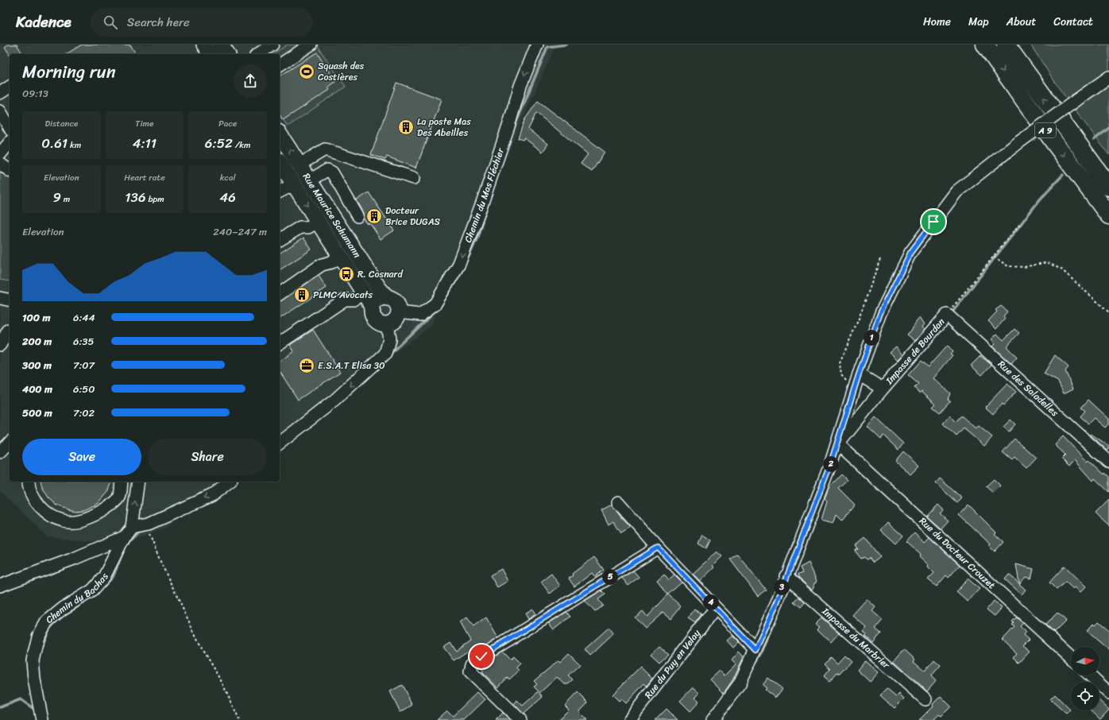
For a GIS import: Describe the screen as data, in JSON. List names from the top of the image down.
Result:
{
  "streets": {
    "highway": ["A 9"],
    "main road": ["Rue Maurice Schumann"],
    "street": [
      "Chemin du Mas Fléchier",
      "Impasse de Bourdan",
      "Rue des Saladelles",
      "Rue du Docteur Crouzet",
      "Chemin du Bachas",
      "Impasse du Marbrier",
      "Rue du Puy en Velay"
    ]
  },
  "crossings": [
    ["Chemin du Mas Fléchier", "Rue Maurice Schumann"],
    ["Impasse de Bourdan", "Rue des Saladelles"],
    ["Impasse de Bourdan", "Rue du Docteur Crouzet"]
  ],
  "one_way": ["Chemin du Mas Fléchier"],
  "places": {
    "sports": ["Squash des Costières"],
    "building": ["La poste Mas Des Abeilles", "Docteur Brice DUGAS", "PLMC Avocats"],
    "bus stop": ["R. Cosnard"],
    "office": ["E.S.A.T Elisa 30"]
  },
  "north": "right",
  "page": {
    "header": "Kadence",
    "search": "Search here",
    "nav": [
      "Home",
      "Map",
      "About",
      "Contact"
    ],
    "heading": ["Morning run", "09:13"],
    "stats": [
      ["Distance", "0.61 km"],
      ["Time", "4:11"],
      ["Pace", "6:52 /km"],
      ["Elevation", "9 m"],
      ["Heart rate", "136 bpm"],
      ["kcal", "46"]
    ],
    "chart": ["Elevation", "240–247 m"],
    "list": [
      {
        "name": "100 m",
        "note": "6:44"
      },
      {
        "name": "200 m",
        "note": "6:35"
      },
      {
        "name": "300 m",
        "note": "7:07"
      },
      {
        "name": "400 m",
        "note": "6:50"
      },
      {
        "name": "500 m",
        "note": "7:02"
      }
    ],
    "pins": [
      "1",
      "2",
      "5",
      "3",
      "4"
    ],
    "buttons": ["Save", "Share"]
  }
}
